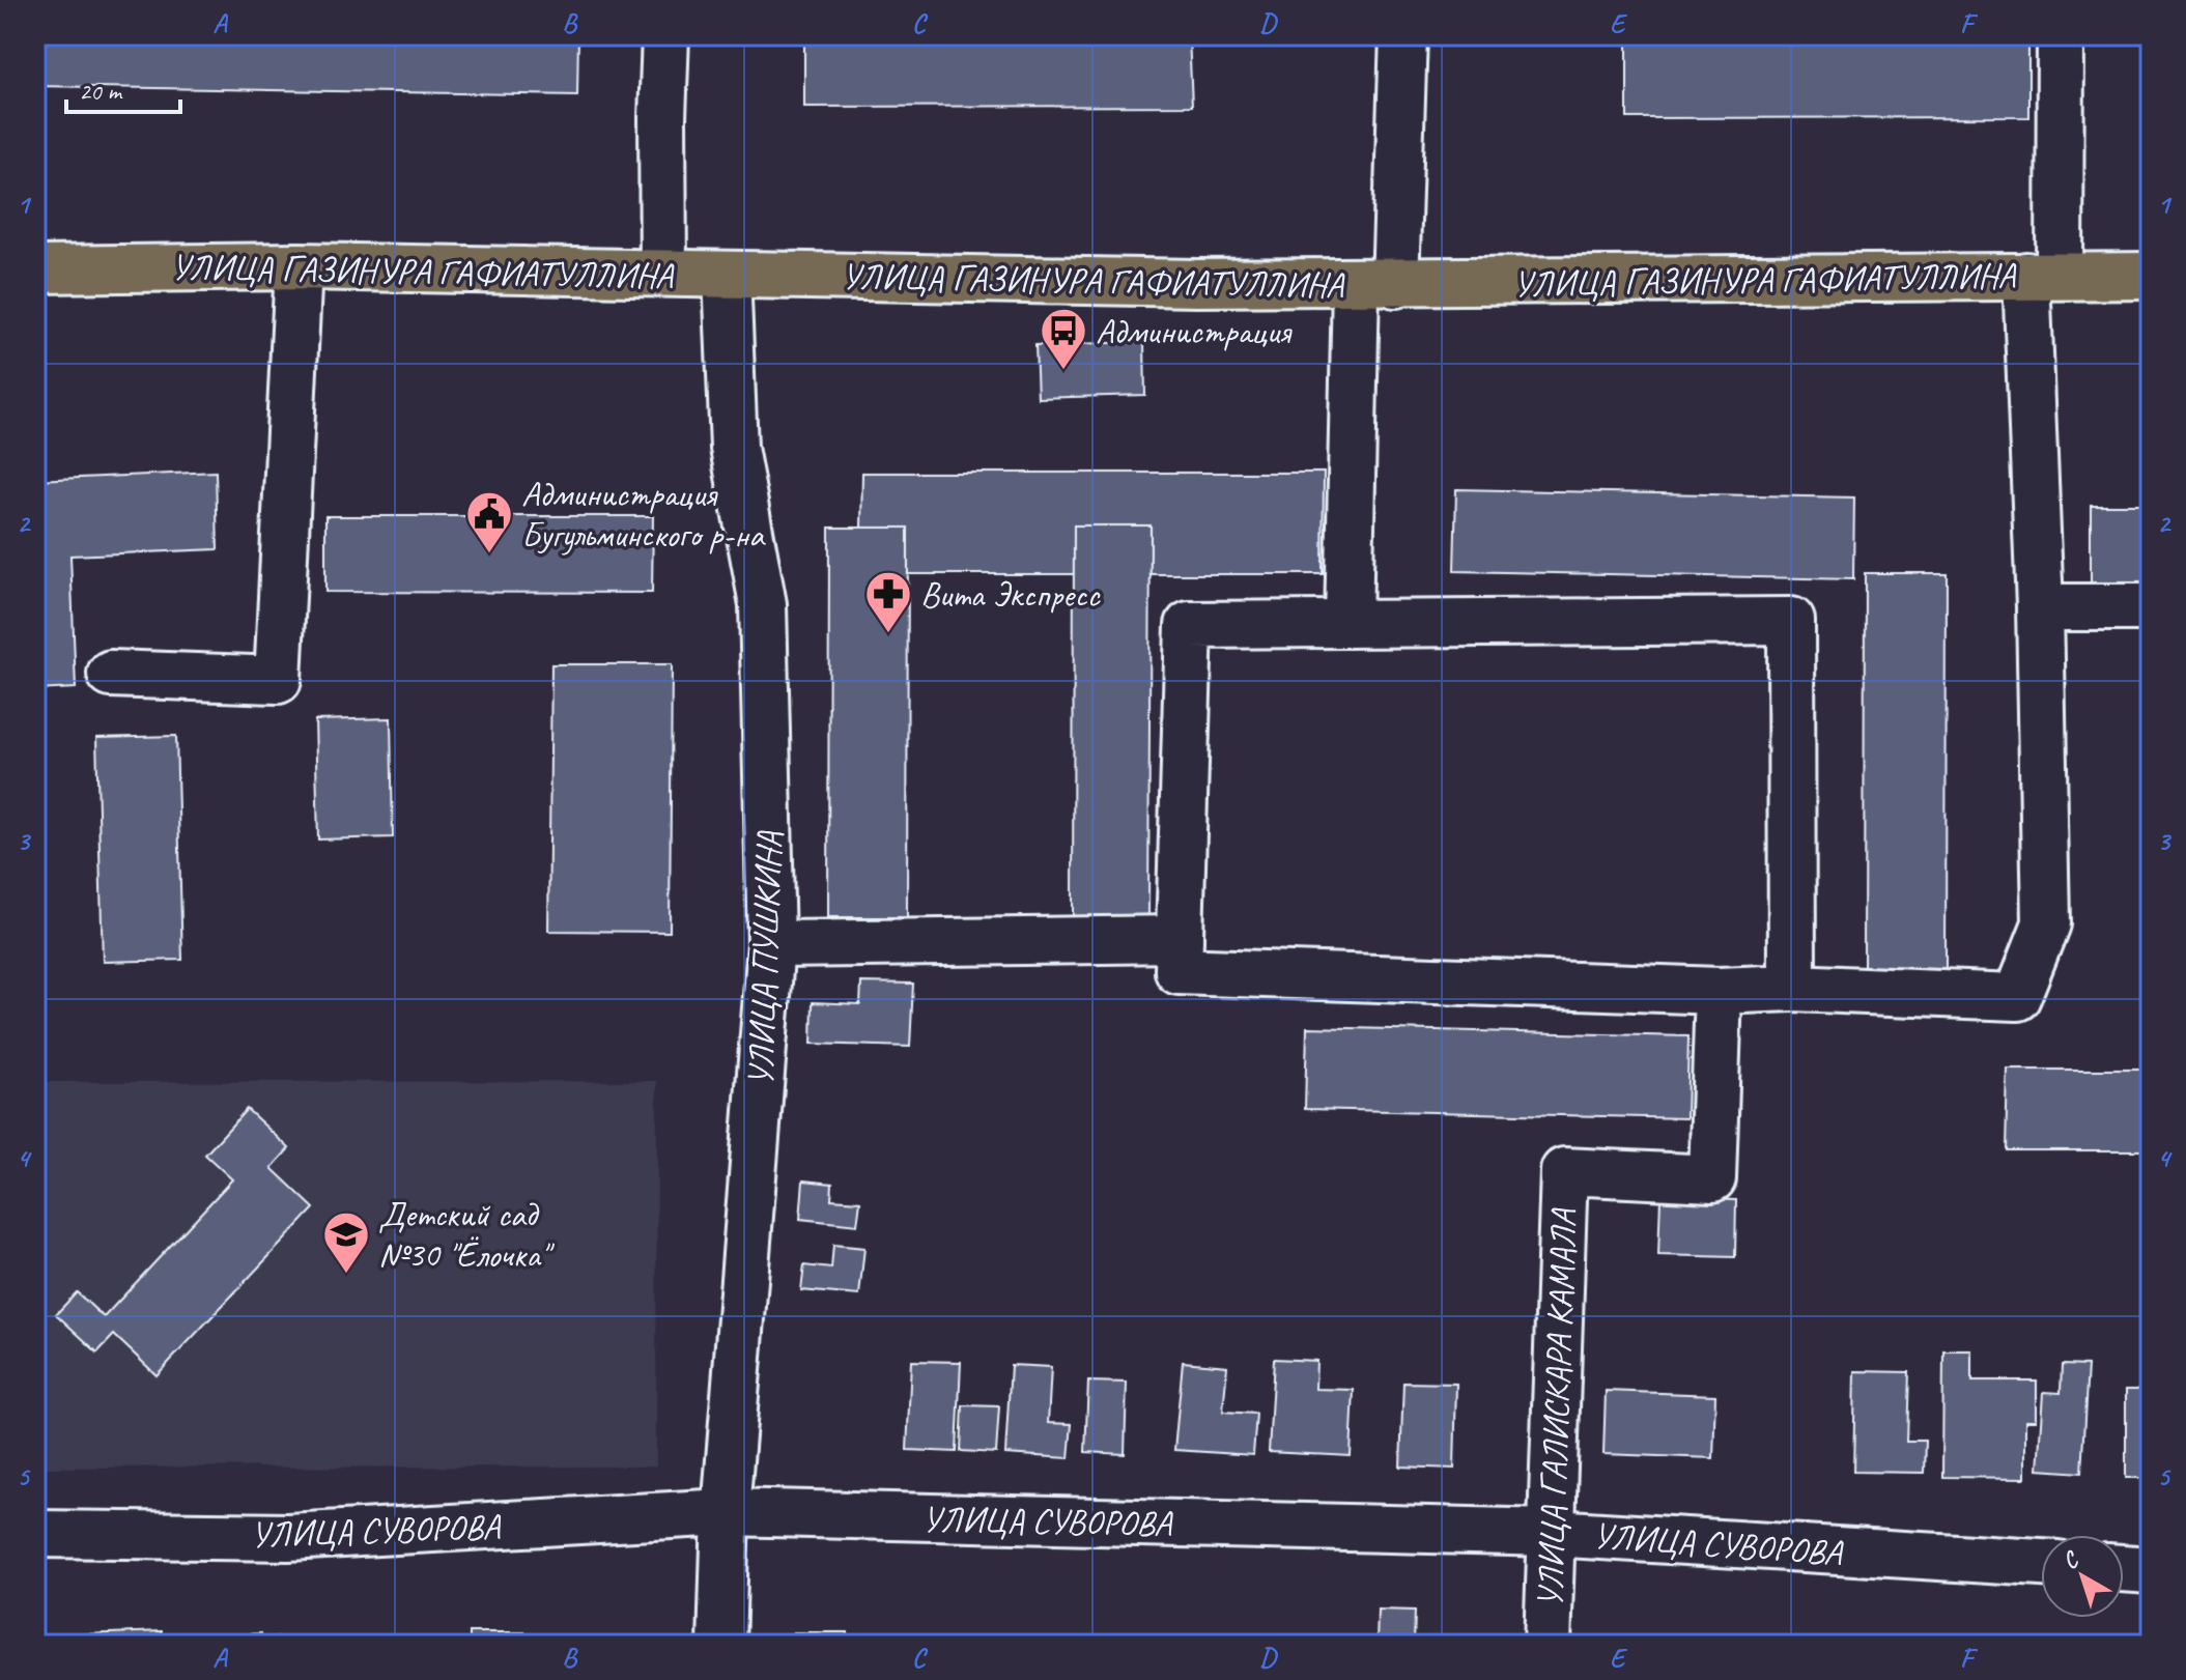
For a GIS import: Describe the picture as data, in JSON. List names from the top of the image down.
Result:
{
  "streets": {
    "main road": ["УЛИЦА ГАЗИНУРА ГАФИАТУЛЛИНА"],
    "street": ["УЛИЦА ПУШКИНА", "УЛИЦА ГАЛИСКАРА КАМАЛА", "УЛИЦА СУВОРОВА"]
  },
  "crossings": [
    ["УЛИЦА ГАЗИНУРА ГАФИАТУЛЛИНА", "УЛИЦА ПУШКИНА"],
    ["УЛИЦА ПУШКИНА", "УЛИЦА СУВОРОВА"],
    ["УЛИЦА ГАЛИСКАРА КАМАЛА", "УЛИЦА СУВОРОВА"]
  ],
  "places": {
    "bus stop": ["Администрация"],
    "public building": ["Администрация Бугульминского р-на"],
    "pharmacy": ["Вита Экспресс"],
    "school or university": ["Детский сад №30 \"Ёлочка\""]
  },
  "scale_bar": "20 m",
  "north": "top left",
  "grid": {
    "columns": [
      "A",
      "B",
      "C",
      "D",
      "E",
      "F"
    ],
    "rows": [
      "1",
      "2",
      "3",
      "4",
      "5"
    ]
  }
}
